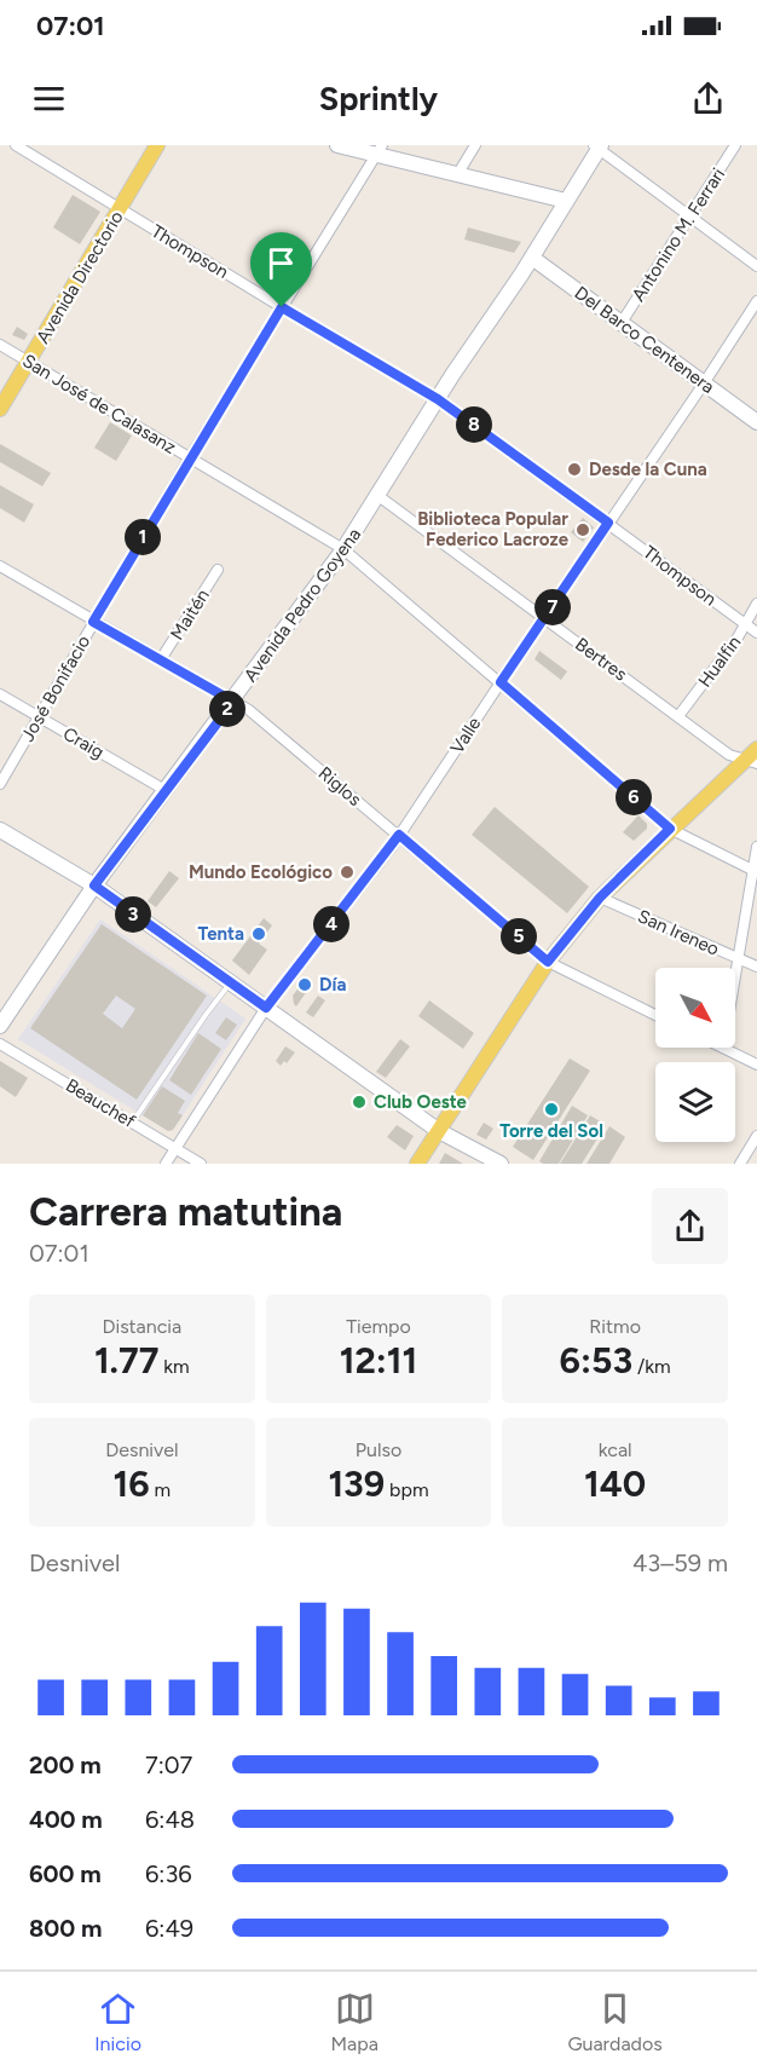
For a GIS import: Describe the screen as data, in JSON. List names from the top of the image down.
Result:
{
  "streets": {
    "main road": ["Avenida Directorio", "Del Barco Centenera", "Avenida Pedro Goyena"],
    "street": [
      "Antonino M. Ferrari",
      "Thompson",
      "San José de Calasanz",
      "Maitén",
      "Bertres",
      "Hualfin",
      "José Bonifacio",
      "Valle",
      "Craig",
      "Riglos",
      "San Ireneo",
      "Beauchef"
    ]
  },
  "crossings": [
    ["Antonino M. Ferrari", "Del Barco Centenera"],
    ["Thompson", "Avenida Directorio"],
    ["Thompson", "Avenida Pedro Goyena"],
    ["Thompson", "Hualfin"],
    ["Thompson", "José Bonifacio"],
    ["Thompson", "Valle"],
    ["Avenida Directorio", "San José de Calasanz"],
    ["Del Barco Centenera", "Avenida Pedro Goyena"],
    ["Del Barco Centenera", "Valle"],
    ["San José de Calasanz", "Avenida Pedro Goyena"],
    ["San José de Calasanz", "José Bonifacio"],
    ["San José de Calasanz", "Valle"],
    ["Avenida Pedro Goyena", "Bertres"],
    ["Avenida Pedro Goyena", "Craig"],
    ["Avenida Pedro Goyena", "Riglos"],
    ["Maitén", "Riglos"],
    ["Bertres", "Hualfin"],
    ["Bertres", "Valle"],
    ["José Bonifacio", "Craig"],
    ["José Bonifacio", "Riglos"],
    ["Valle", "Riglos"],
    ["Valle", "Beauchef"]
  ],
  "places": [
    "Desde la Cuna",
    "Biblioteca Popular Federico Lacroze",
    "Mundo Ecológico",
    "Tenta",
    "Día",
    "Club Oeste",
    "Torre del Sol"
  ],
  "north": "bottom right",
  "page": {
    "status": "07:01",
    "header": "Sprintly",
    "pins": [
      "8",
      "1",
      "7",
      "2",
      "6",
      "3",
      "4",
      "5"
    ],
    "heading": ["Carrera matutina", "07:01"],
    "stats": [
      ["Distancia", "1.77 km"],
      ["Tiempo", "12:11"],
      ["Ritmo", "6:53 /km"],
      ["Desnivel", "16 m"],
      ["Pulso", "139 bpm"],
      ["kcal", "140"]
    ],
    "chart": ["Desnivel", "43–59 m"],
    "list": [
      {
        "name": "200 m",
        "note": "7:07"
      },
      {
        "name": "400 m",
        "note": "6:48"
      },
      {
        "name": "600 m",
        "note": "6:36"
      },
      {
        "name": "800 m",
        "note": "6:49"
      }
    ],
    "tabs": ["Inicio", "Mapa", "Guardados"]
  }
}
